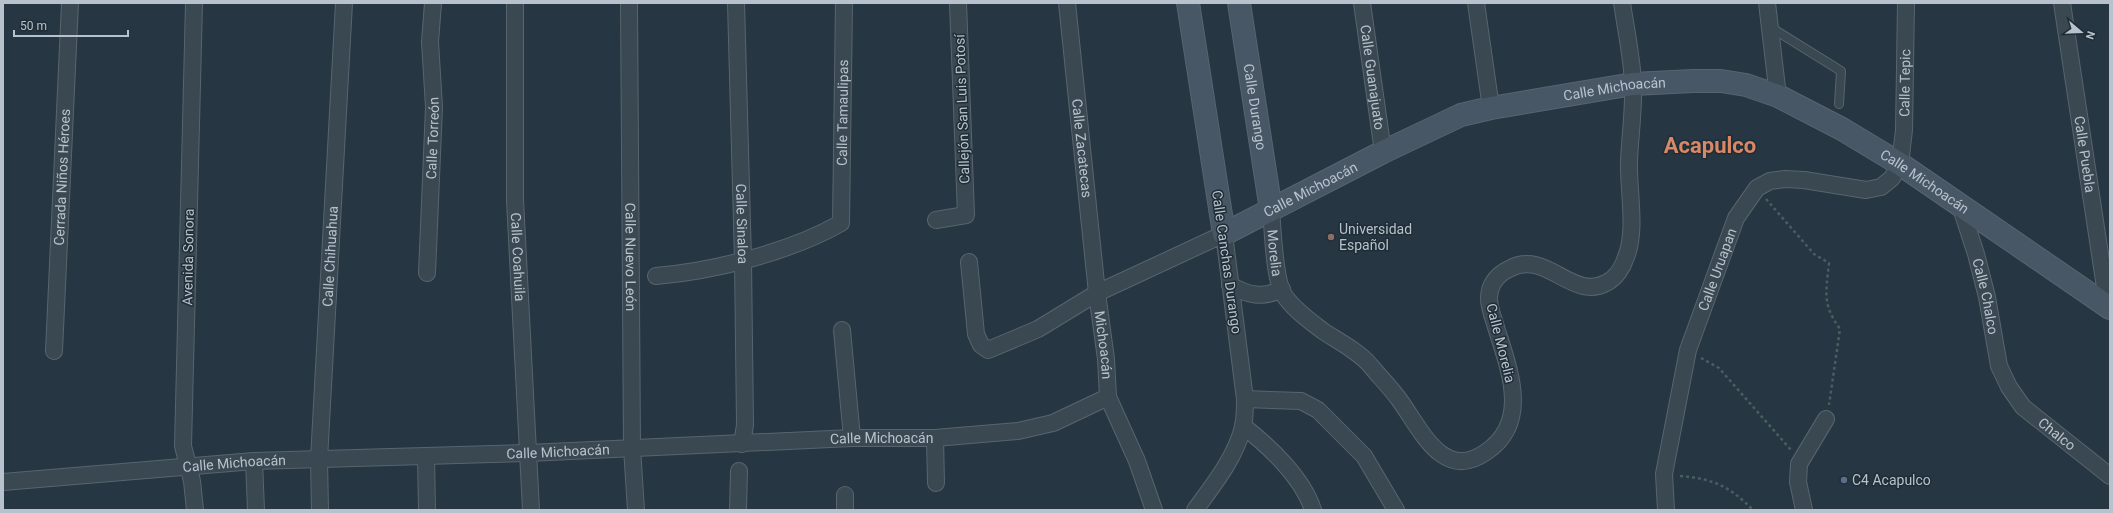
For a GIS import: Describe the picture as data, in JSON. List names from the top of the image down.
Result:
{
  "streets": {
    "street": [
      "Calle Guanajuato",
      "Calle Tepic",
      "Calle Michoacán",
      "Calle Durango",
      "Callejón San Luis Potosí",
      "Calle Tamaulipas",
      "Calle Torreón",
      "Calle Zacatecas",
      "Calle Puebla",
      "Cerrada Niños Héroes",
      "Calle Sinaloa",
      "Morelia",
      "Calle Chihuahua",
      "Avenida Sonora",
      "Calle Coahuila",
      "Calle Nuevo León",
      "Calle Canchas Durango",
      "Calle Uruapan",
      "Calle Chalco",
      "Calle Morelia",
      "Michoacán",
      "Chalco"
    ]
  },
  "crossings": [
    ["Calle Guanajuato", "Calle Michoacán"],
    ["Calle Tepic", "Calle Michoacán"],
    ["Calle Michoacán", "Calle Durango"],
    ["Calle Michoacán", "Calle Zacatecas"],
    ["Calle Michoacán", "Calle Puebla"],
    ["Calle Michoacán", "Calle Sinaloa"],
    ["Calle Michoacán", "Morelia"],
    ["Calle Michoacán", "Calle Chihuahua"],
    ["Calle Michoacán", "Avenida Sonora"],
    ["Calle Michoacán", "Calle Coahuila"],
    ["Calle Michoacán", "Calle Nuevo León"],
    ["Calle Michoacán", "Calle Canchas Durango"],
    ["Calle Michoacán", "Calle Chalco"],
    ["Calle Michoacán", "Calle Morelia"],
    ["Calle Michoacán", "Michoacán"],
    ["Calle Durango", "Morelia"],
    ["Calle Tamaulipas", "Calle Sinaloa"],
    ["Calle Zacatecas", "Michoacán"],
    ["Morelia", "Calle Morelia"],
    ["Calle Chalco", "Chalco"]
  ],
  "districts": ["Acapulco"],
  "places": ["Universidad Español", "C4 Acapulco"],
  "scale_bar": "50 m",
  "north": "right"
}
